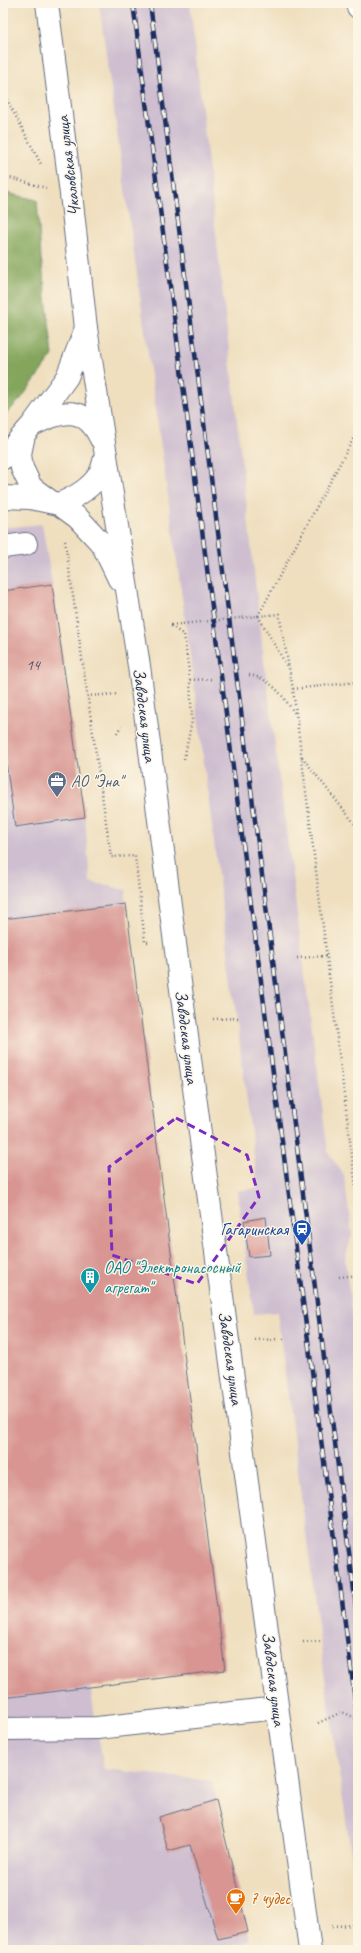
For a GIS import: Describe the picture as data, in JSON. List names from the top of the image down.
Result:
{
  "streets": {
    "main road": ["Чкаловская улица", "Заводская улица"]
  },
  "crossings": [
    ["Чкаловская улица", "Заводская улица"]
  ],
  "places": {
    "office": ["АО \"Эна\""],
    "station": ["Гагаринская"],
    "building": ["ОАО \"Электронасосный агрегат\""],
    "cafe": ["7 чудес"]
  },
  "house_numbers": ["14"]
}
